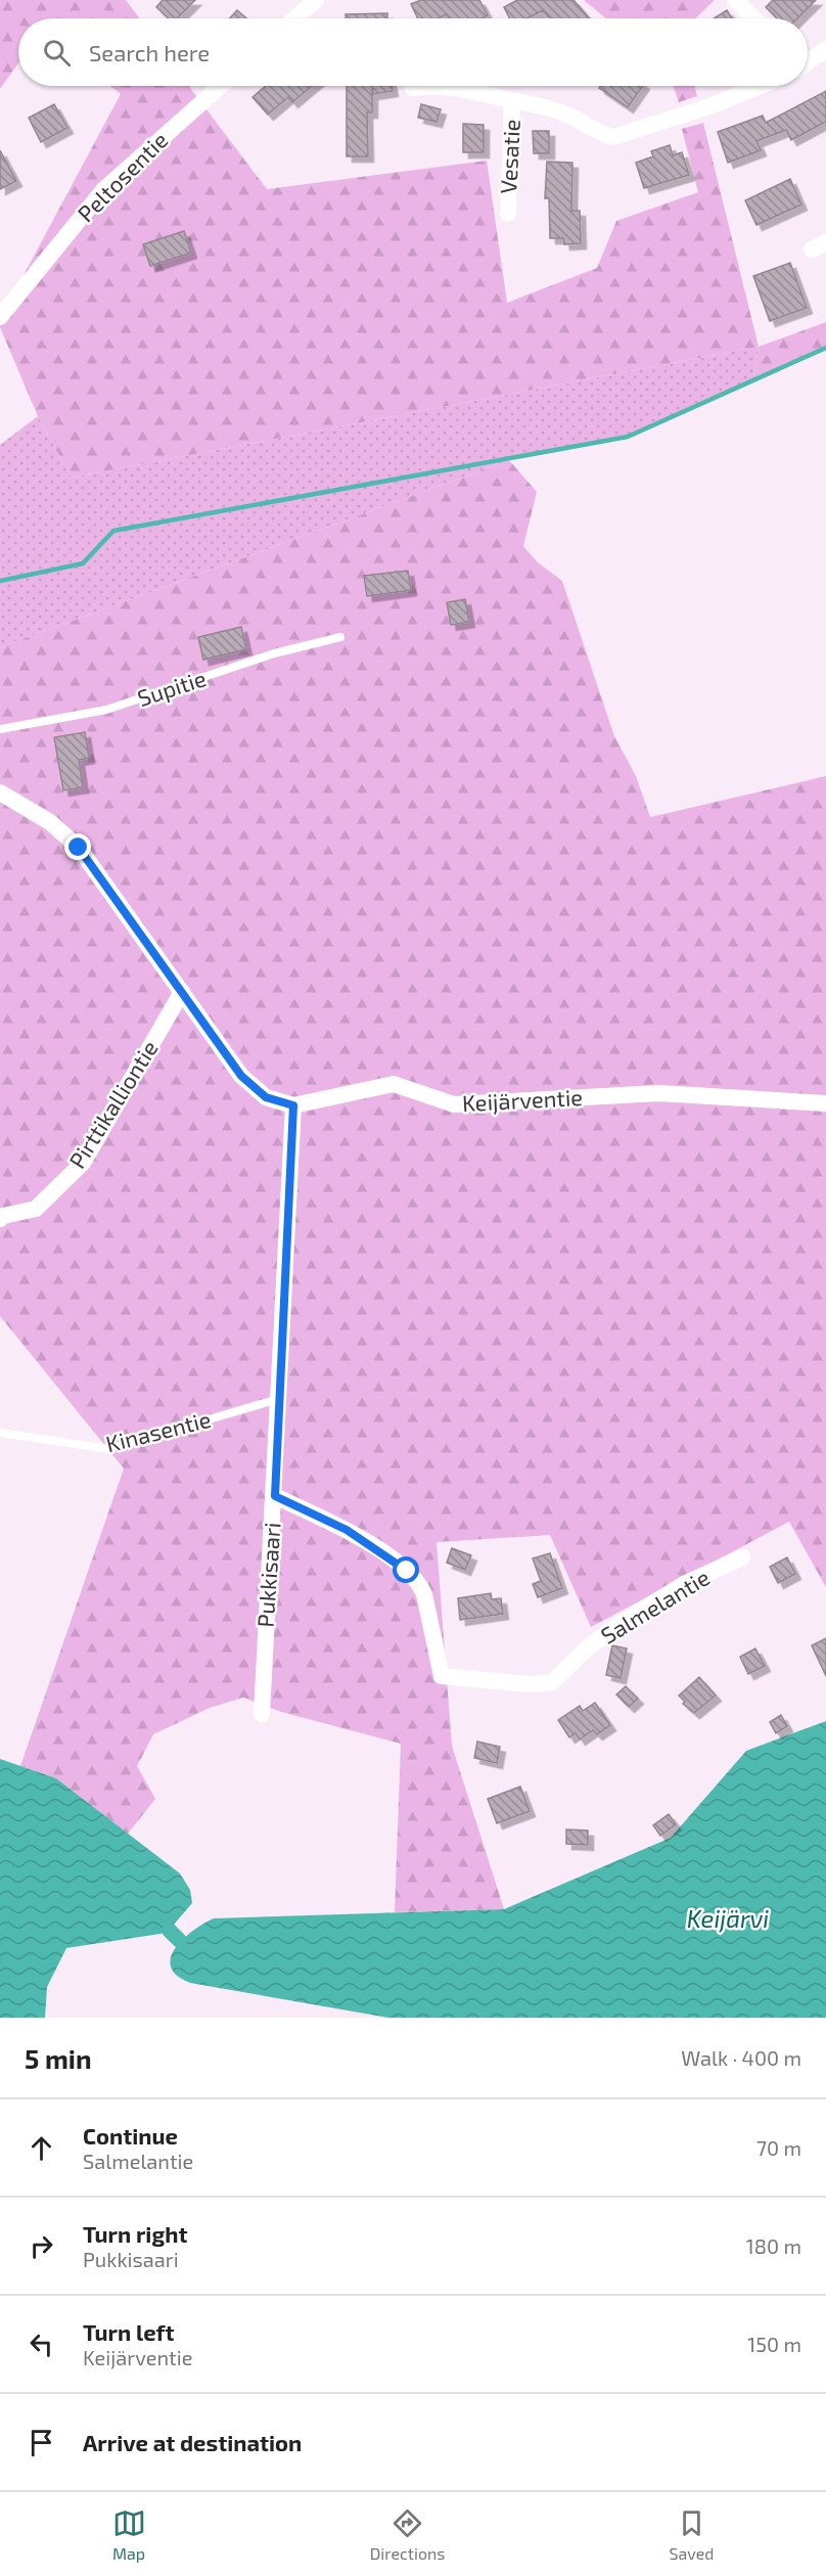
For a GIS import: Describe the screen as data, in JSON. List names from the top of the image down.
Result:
{
  "streets": {
    "street": [
      "Vesatie",
      "Peltosentie",
      "Keijärventie",
      "Pirttikalliontie",
      "Pukkisaari",
      "Salmelantie"
    ],
    "lane": ["Supitie", "Kinasentie"]
  },
  "crossings": [
    ["Keijärventie", "Pukkisaari"],
    ["Kinasentie", "Pukkisaari"],
    ["Pukkisaari", "Salmelantie"]
  ],
  "water": ["Keijärvi"],
  "page": {
    "search": "Search here",
    "heading": ["5 min", "Walk · 400 m"],
    "list": [
      ["Continue", "Salmelantie", "70 m"],
      ["Turn right", "Pukkisaari", "180 m"],
      ["Turn left", "Keijärventie", "150 m"],
      "Arrive at destination"
    ],
    "nav": ["Map", "Directions", "Saved"]
  }
}
